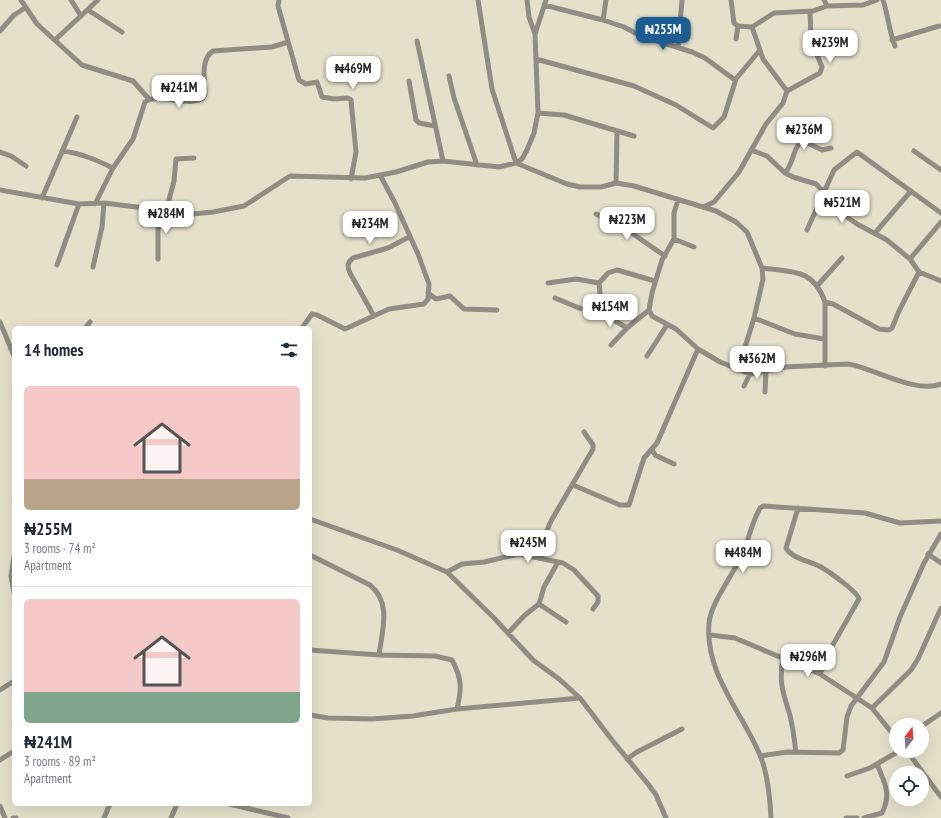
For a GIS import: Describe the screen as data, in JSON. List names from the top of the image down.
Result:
{
  "north": "top",
  "page": {
    "price": [
      "₦255M",
      "₦239M",
      "₦469M",
      "₦241M",
      "₦236M",
      "₦521M",
      "₦284M",
      "₦223M",
      "₦234M",
      "₦154M",
      "₦362M",
      "₦245M",
      "₦484M",
      "₦296M"
    ],
    "heading": "14 homes",
    "list": [
      {
        "name": "₦255M",
        "note": "3 rooms · 74 m² · Apartment"
      },
      {
        "name": "₦241M",
        "note": "3 rooms · 89 m² · Apartment"
      }
    ]
  }
}
